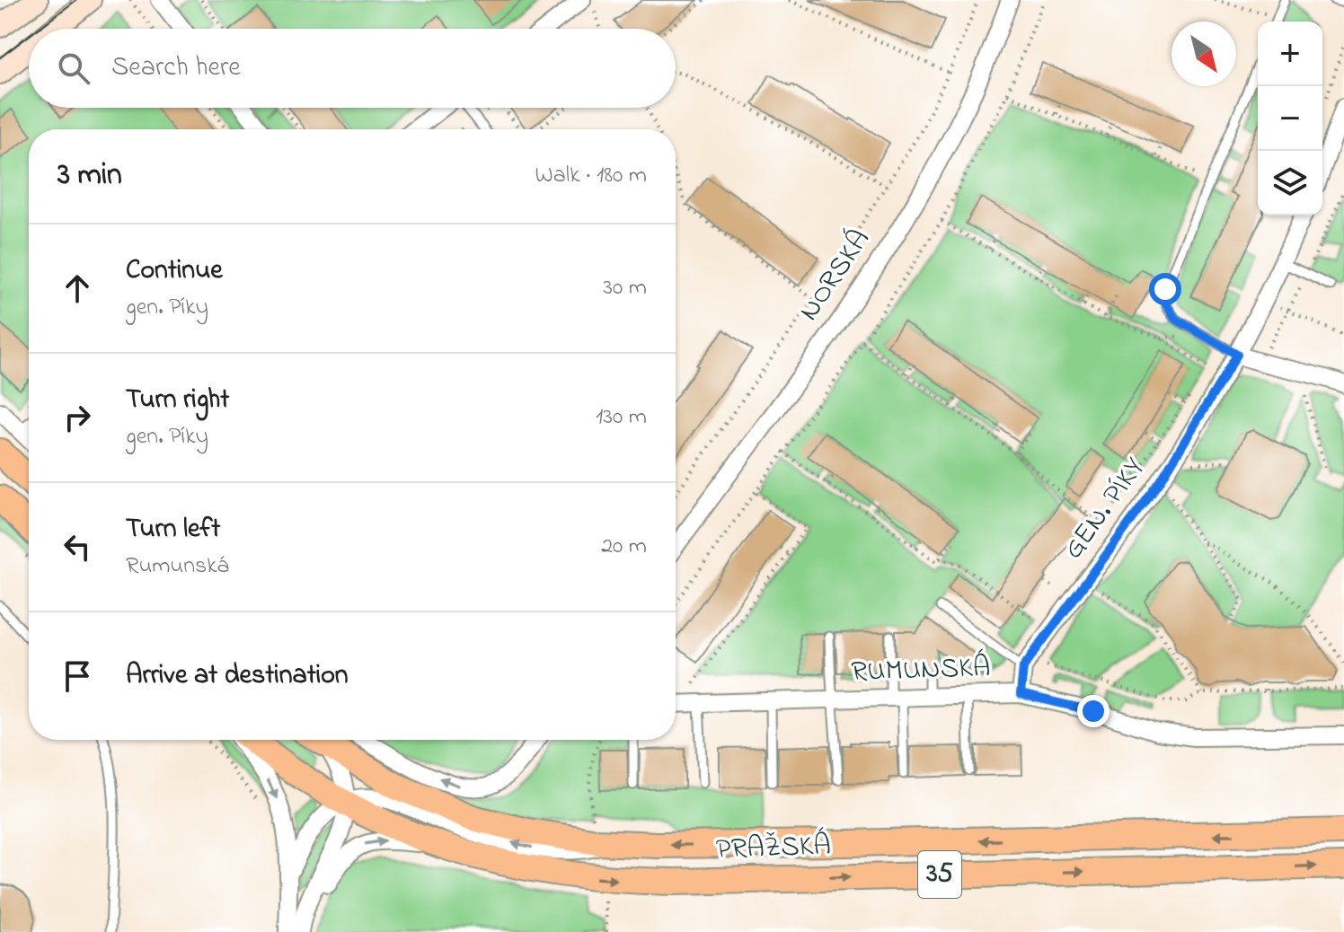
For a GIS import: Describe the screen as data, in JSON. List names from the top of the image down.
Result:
{
  "streets": {
    "main road": ["PRAŽSKÁ", "35"],
    "street": ["NORSKÁ", "GEN. PÍKY", "RUMUNSKÁ"]
  },
  "north": "bottom right",
  "page": {
    "map_buttons": ["+", "−"],
    "search": "Search here",
    "heading": ["3 min", "Walk · 180 m"],
    "list": [
      ["Continue", "gen. Píky", "30 m"],
      ["Turn right", "gen. Píky", "130 m"],
      ["Turn left", "Rumunská", "20 m"],
      "Arrive at destination"
    ]
  }
}
